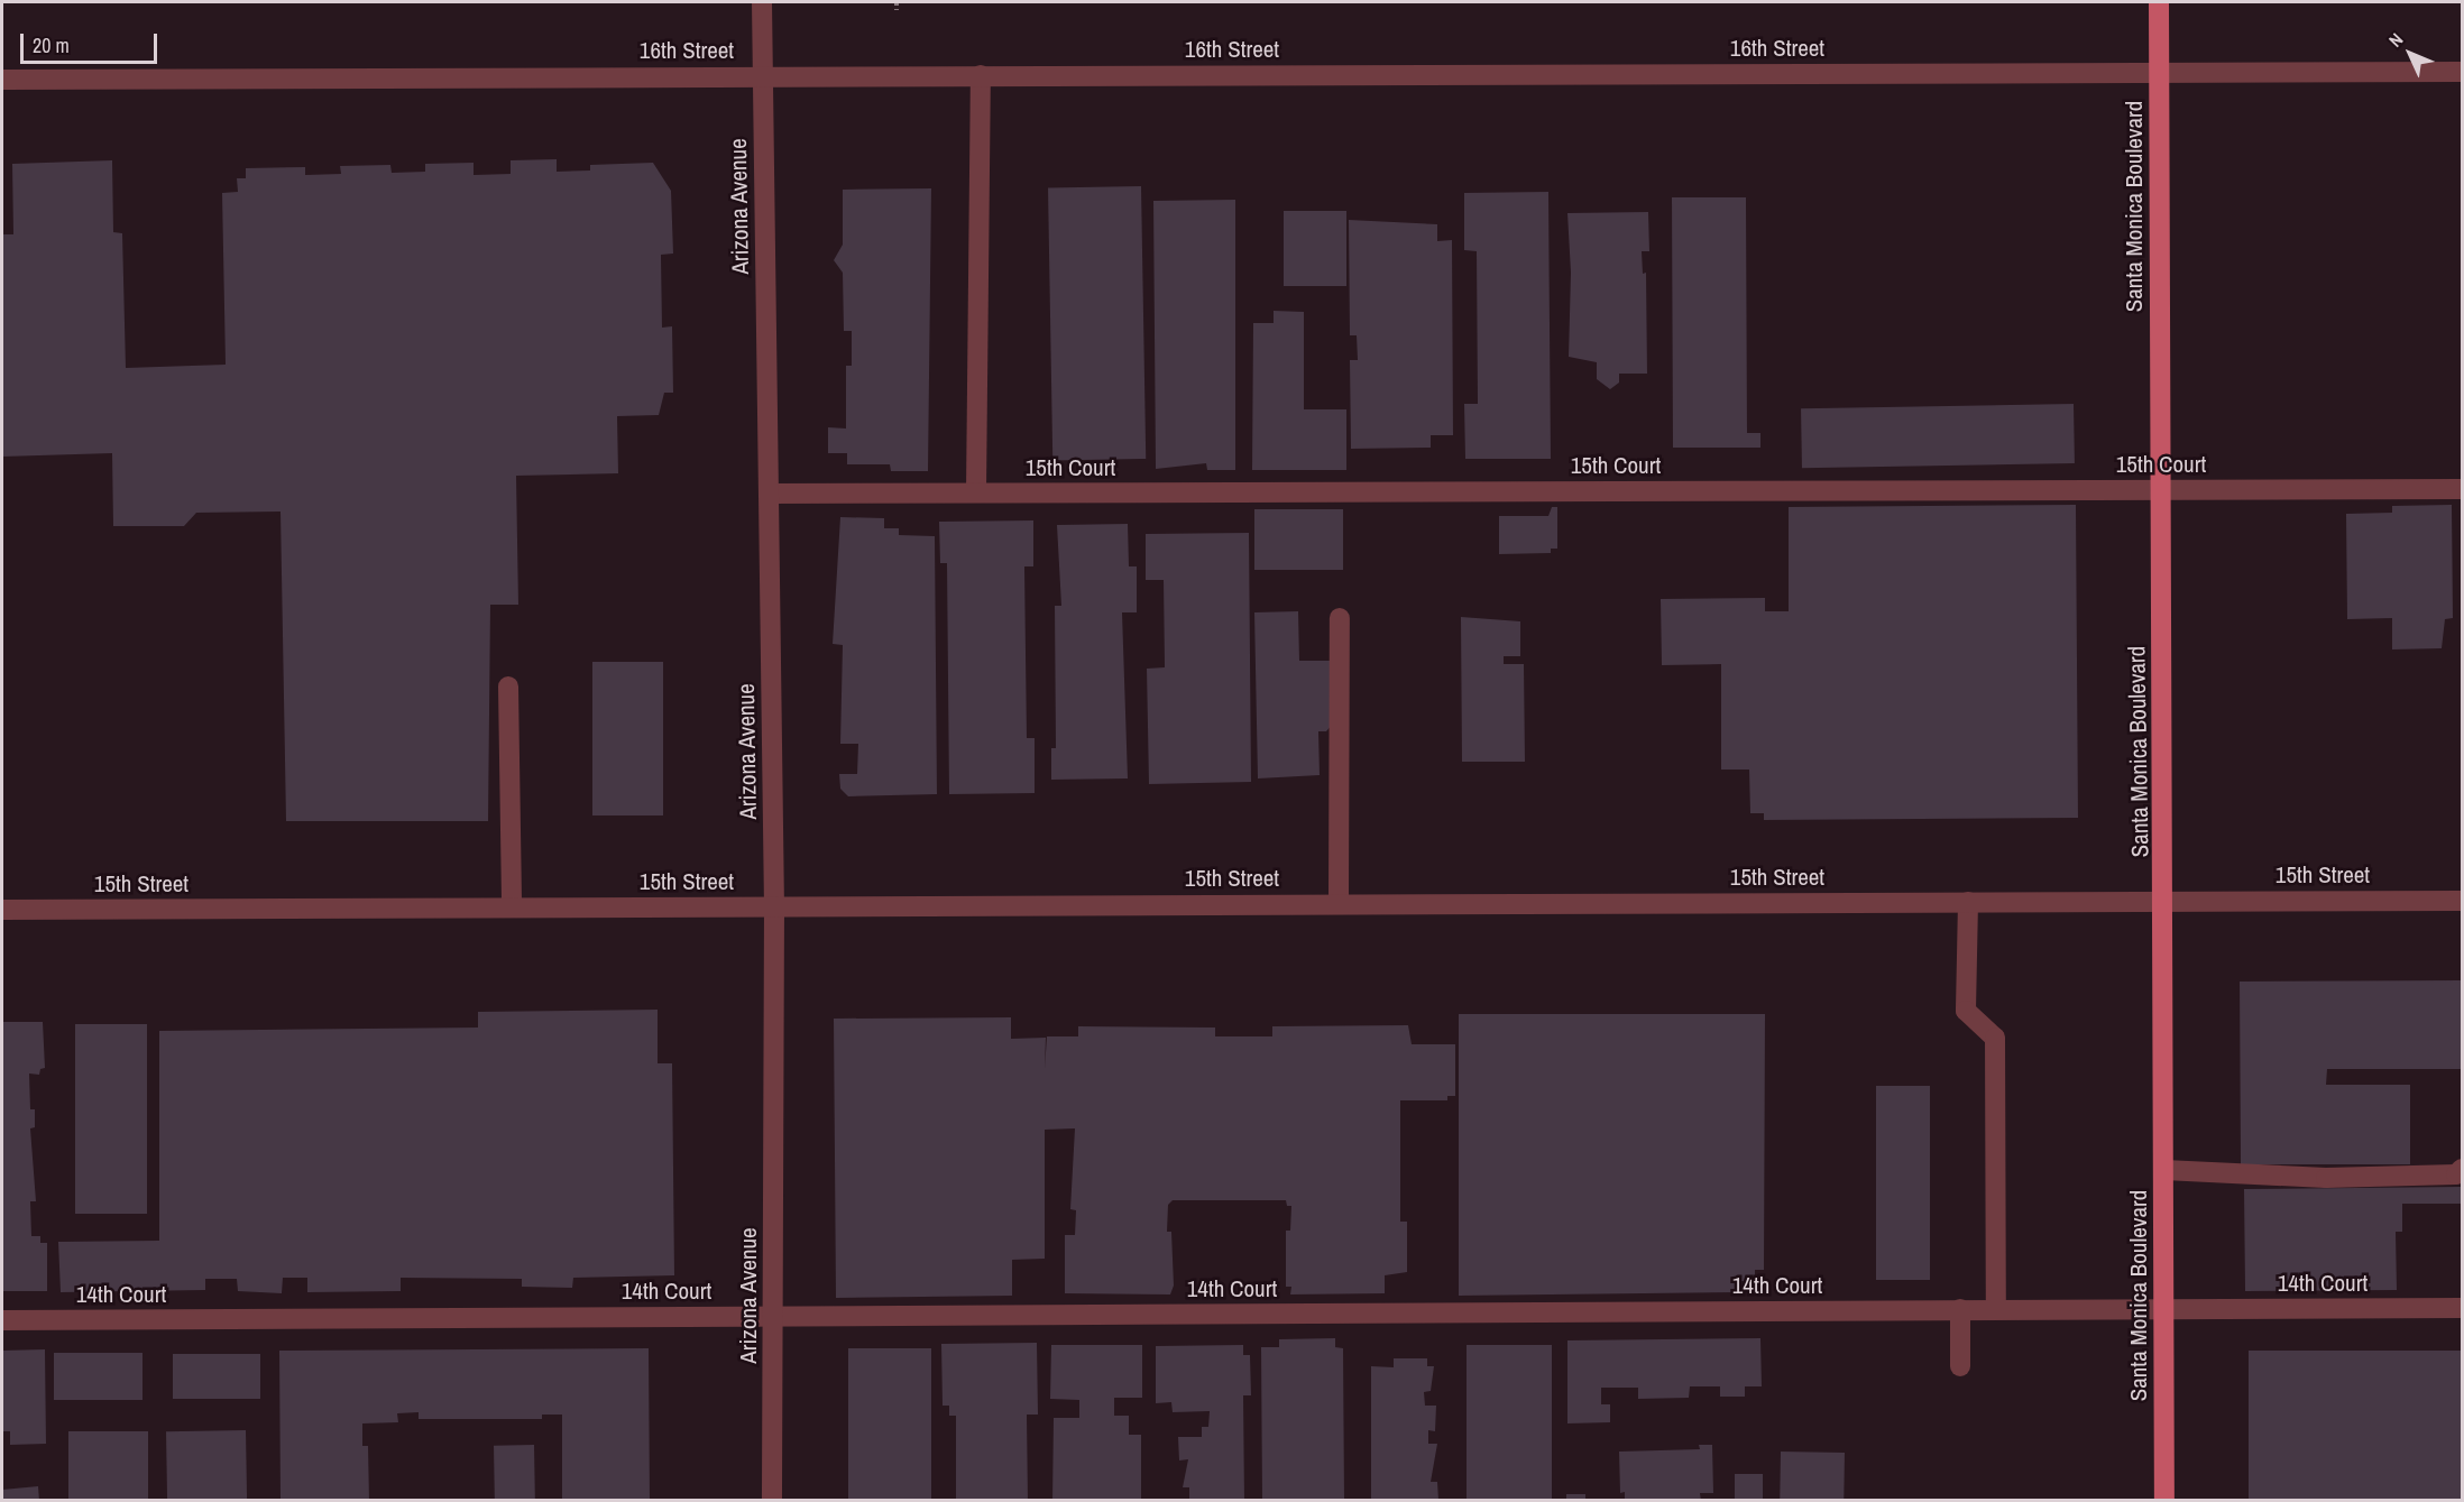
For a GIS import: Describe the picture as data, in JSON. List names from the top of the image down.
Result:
{
  "streets": {
    "main road": ["Santa Monica Boulevard"],
    "street": [
      "16th Street",
      "Arizona Avenue",
      "15th Court",
      "15th Street",
      "14th Court"
    ]
  },
  "crossings": [
    ["16th Street", "Arizona Avenue"],
    ["16th Street", "Santa Monica Boulevard"],
    ["Arizona Avenue", "15th Court"],
    ["Arizona Avenue", "15th Street"],
    ["Arizona Avenue", "14th Court"],
    ["Santa Monica Boulevard", "15th Court"],
    ["Santa Monica Boulevard", "15th Street"],
    ["Santa Monica Boulevard", "14th Court"]
  ],
  "scale_bar": "20 m",
  "north": "top left"
}
